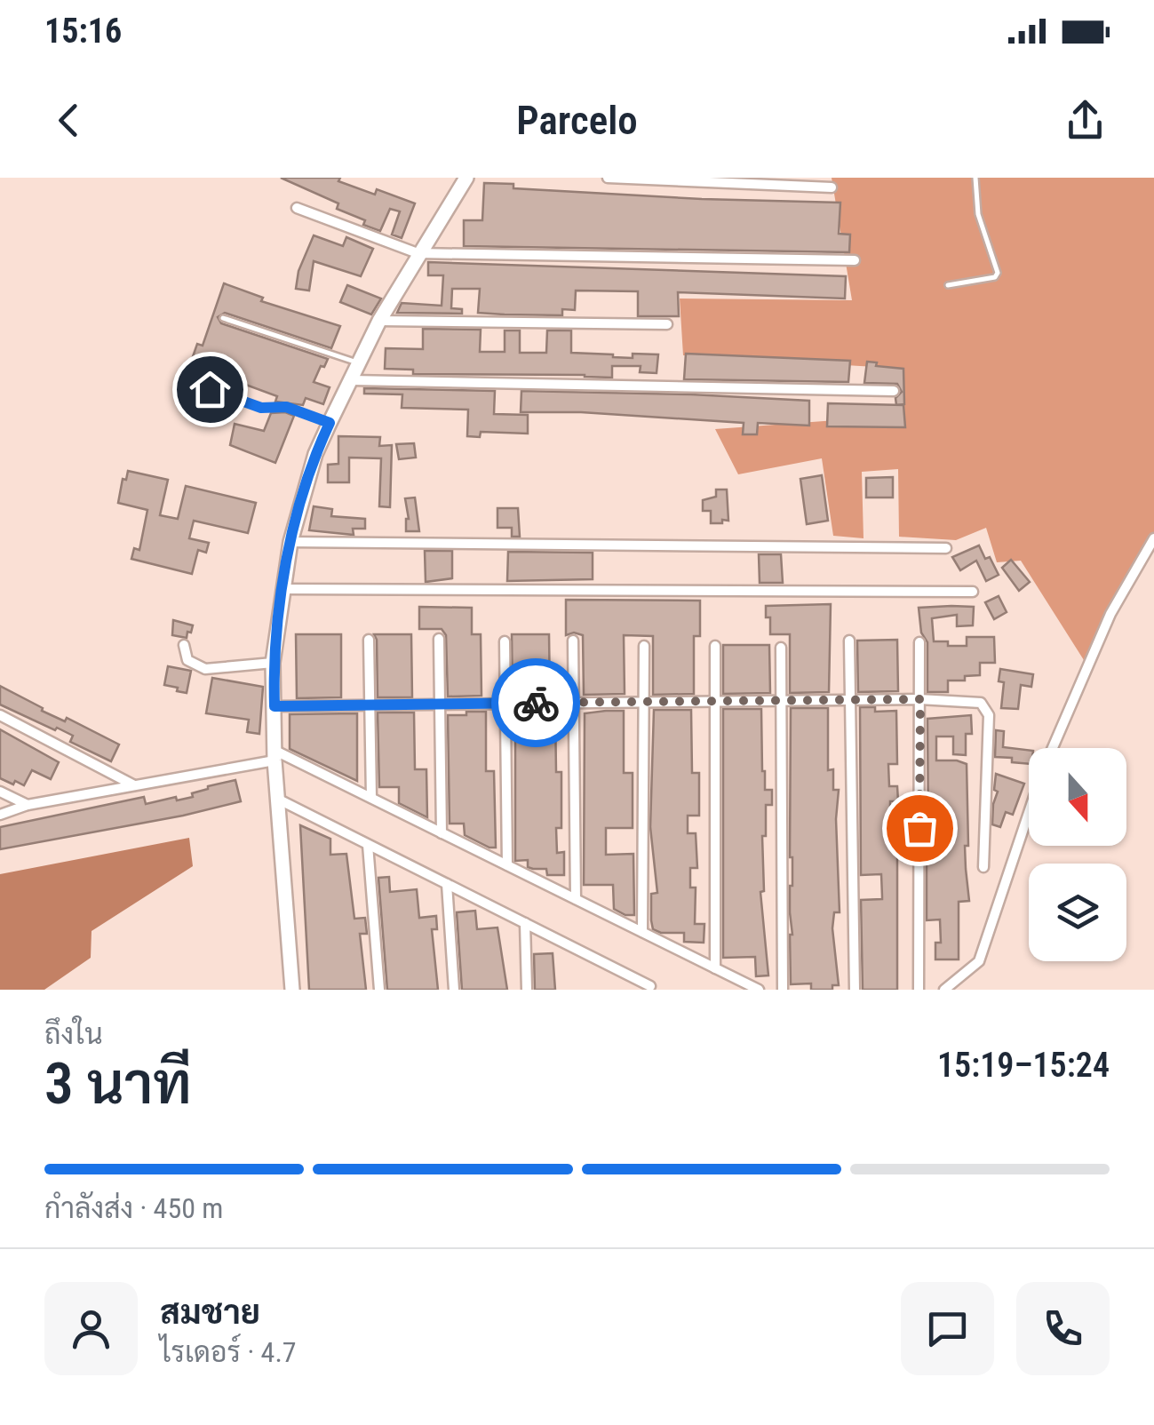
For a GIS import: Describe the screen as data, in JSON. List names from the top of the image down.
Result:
{
  "north": "bottom",
  "page": {
    "status": "15:16",
    "header": "Parcelo",
    "heading": ["3 นาที", "ถึงใน", "15:19–15:24"],
    "panel": ["สมชาย", "ไรเดอร์ · 4.7"],
    "bar": "กำลังส่ง · 450 m"
  }
}
